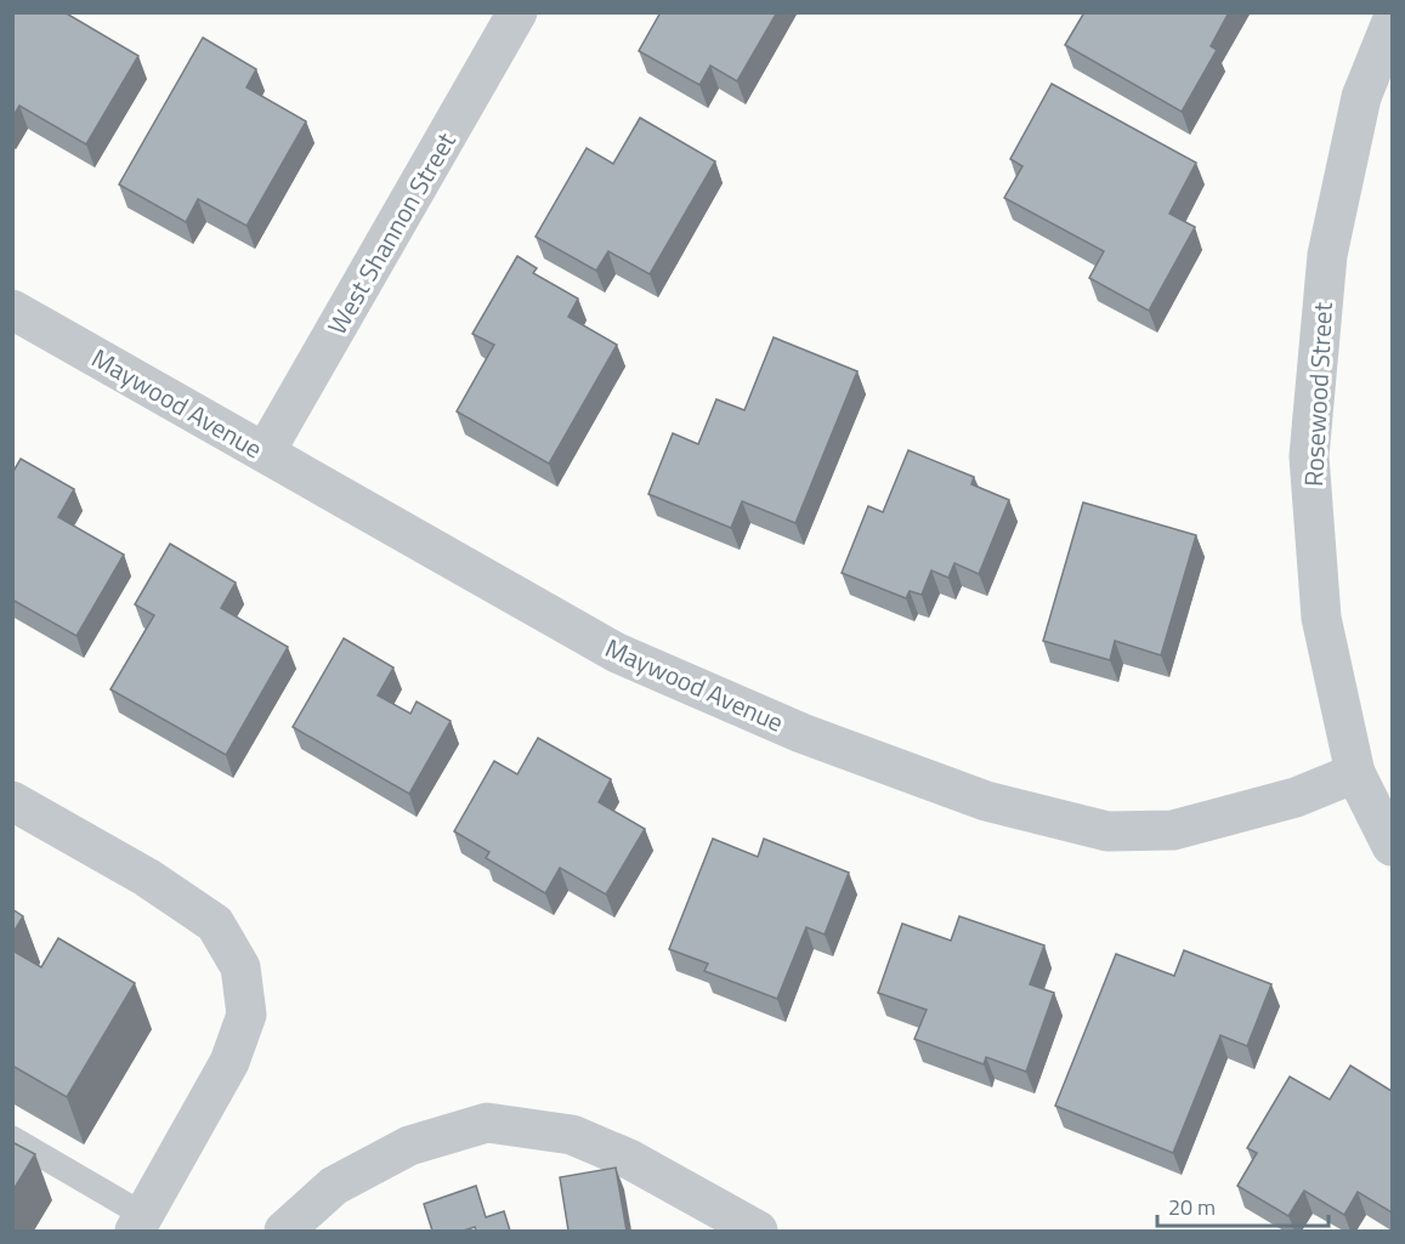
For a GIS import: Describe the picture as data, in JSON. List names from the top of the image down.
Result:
{
  "streets": {
    "street": ["West Shannon Street", "Rosewood Street", "Maywood Avenue"]
  },
  "crossings": [
    ["West Shannon Street", "Maywood Avenue"],
    ["Rosewood Street", "Maywood Avenue"]
  ],
  "scale_bar": "20 m"
}
